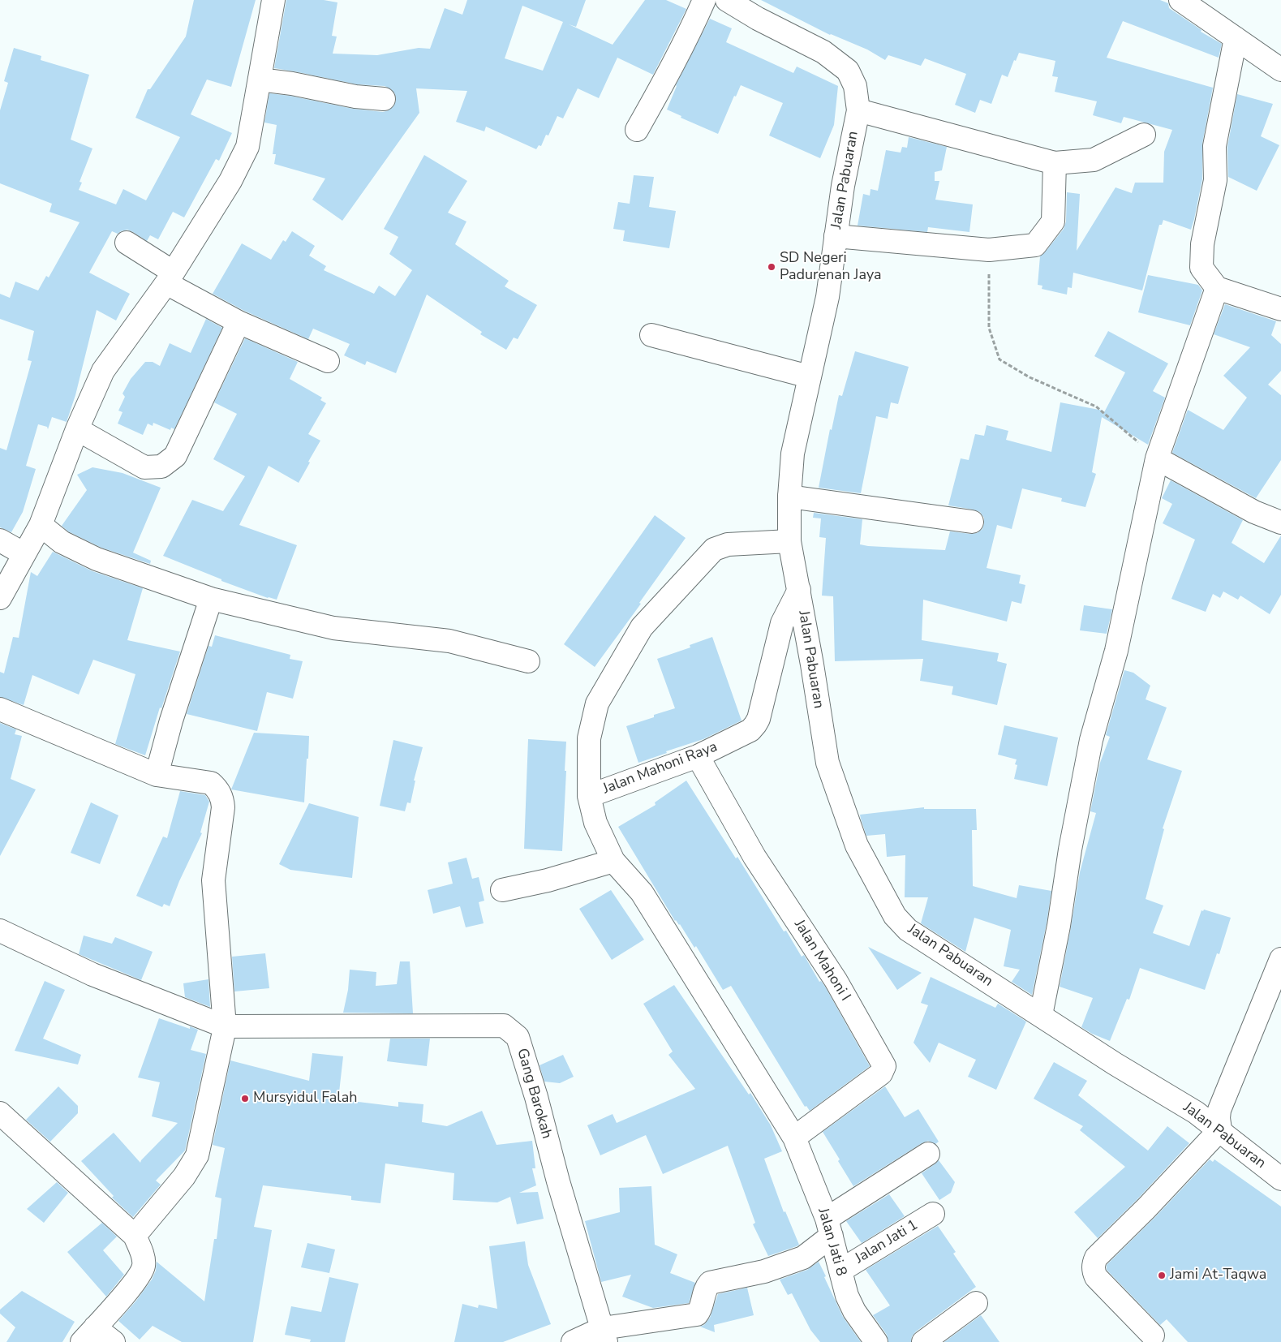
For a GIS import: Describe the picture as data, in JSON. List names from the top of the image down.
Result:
{
  "streets": {
    "street": [
      "Jalan Pabuaran",
      "Jalan Mahoni Raya",
      "Jalan Mahoni I",
      "Gang Barokah",
      "Jalan Jati 8",
      "Jalan Jati 1"
    ]
  },
  "crossings": [
    ["Jalan Pabuaran", "Jalan Mahoni Raya"],
    ["Jalan Pabuaran", "Jalan Jati 8"],
    ["Jalan Mahoni Raya", "Jalan Mahoni I"],
    ["Jalan Mahoni Raya", "Jalan Jati 8"],
    ["Jalan Mahoni I", "Jalan Jati 8"],
    ["Jalan Jati 8", "Jalan Jati 1"]
  ],
  "places": ["SD Negeri Padurenan Jaya", "Mursyidul Falah", "Jami At-Taqwa"]
}
